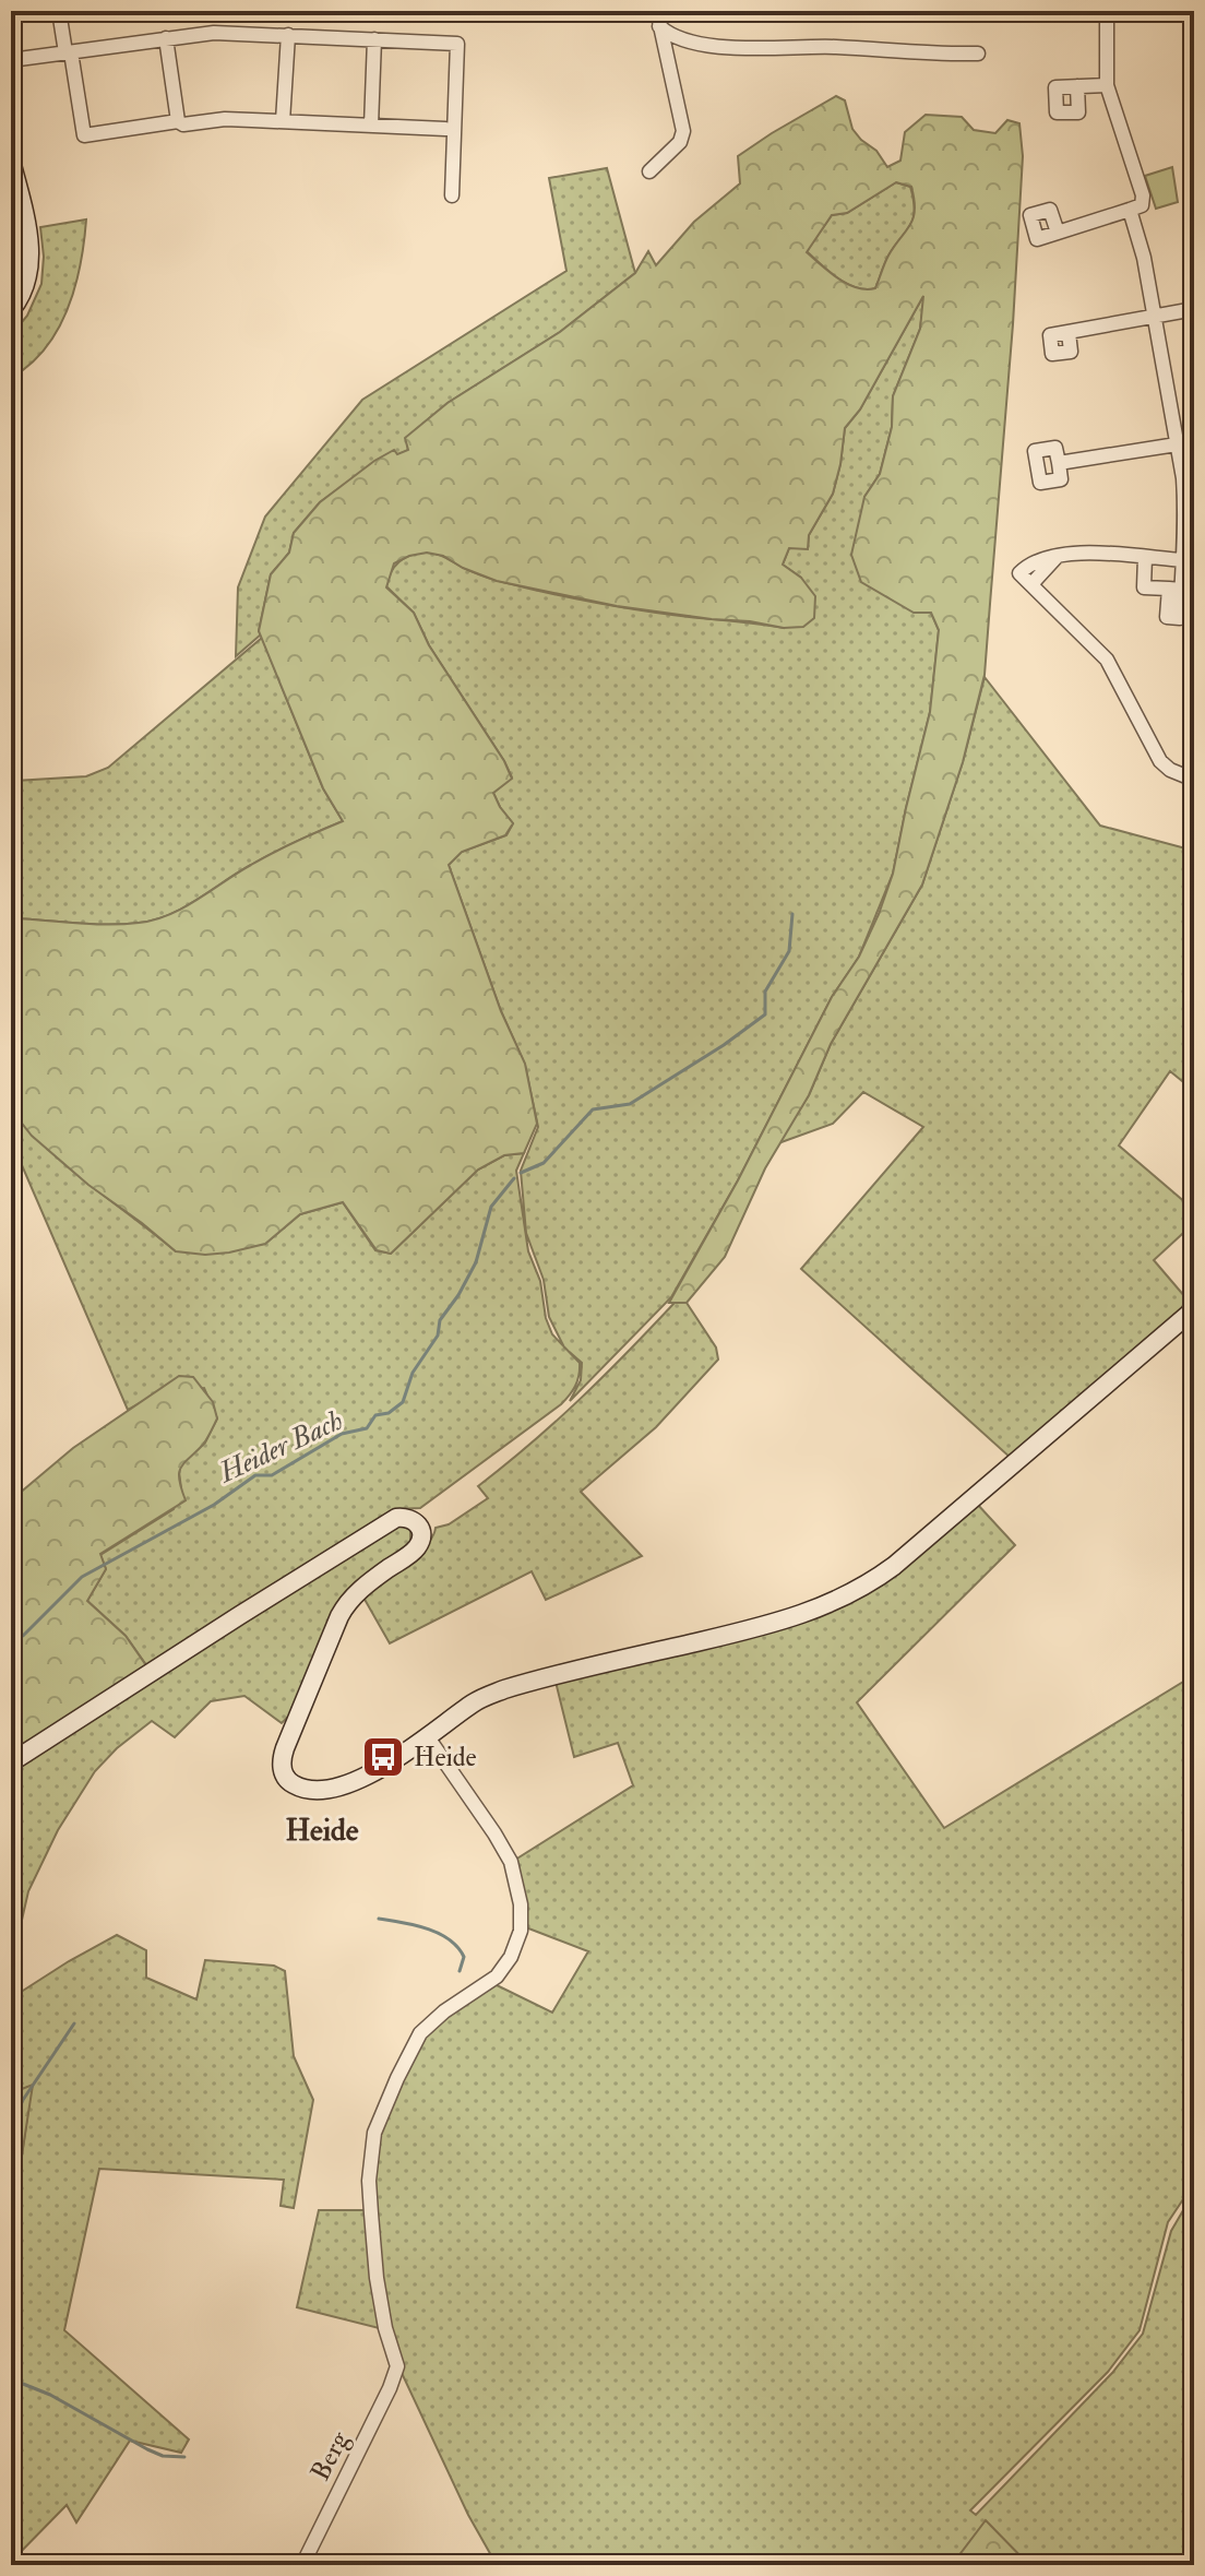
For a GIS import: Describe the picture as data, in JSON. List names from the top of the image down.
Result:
{
  "streets": {
    "street": ["Berg"]
  },
  "districts": ["Heide"],
  "water": ["Heider Bach"],
  "places": {
    "bus stop": ["Heide"]
  }
}
